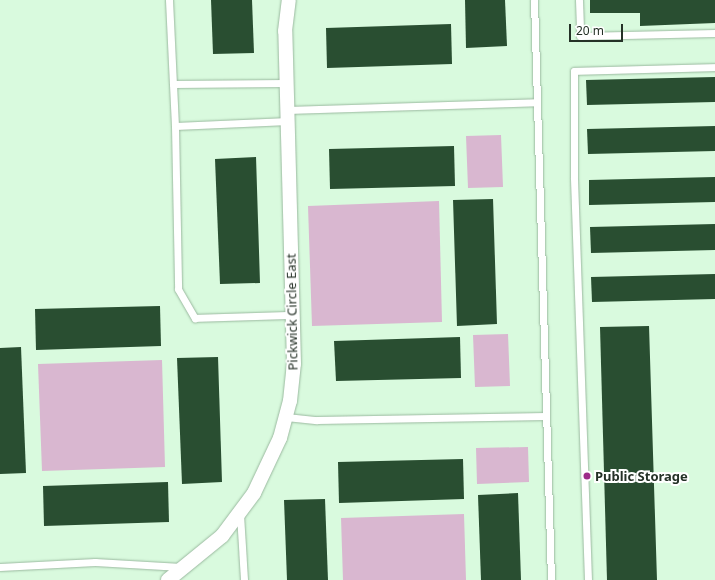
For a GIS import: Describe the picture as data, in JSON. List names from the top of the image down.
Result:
{
  "streets": {
    "street": ["Pickwick Circle East"]
  },
  "places": ["Public Storage"],
  "scale_bar": "20 m"
}
